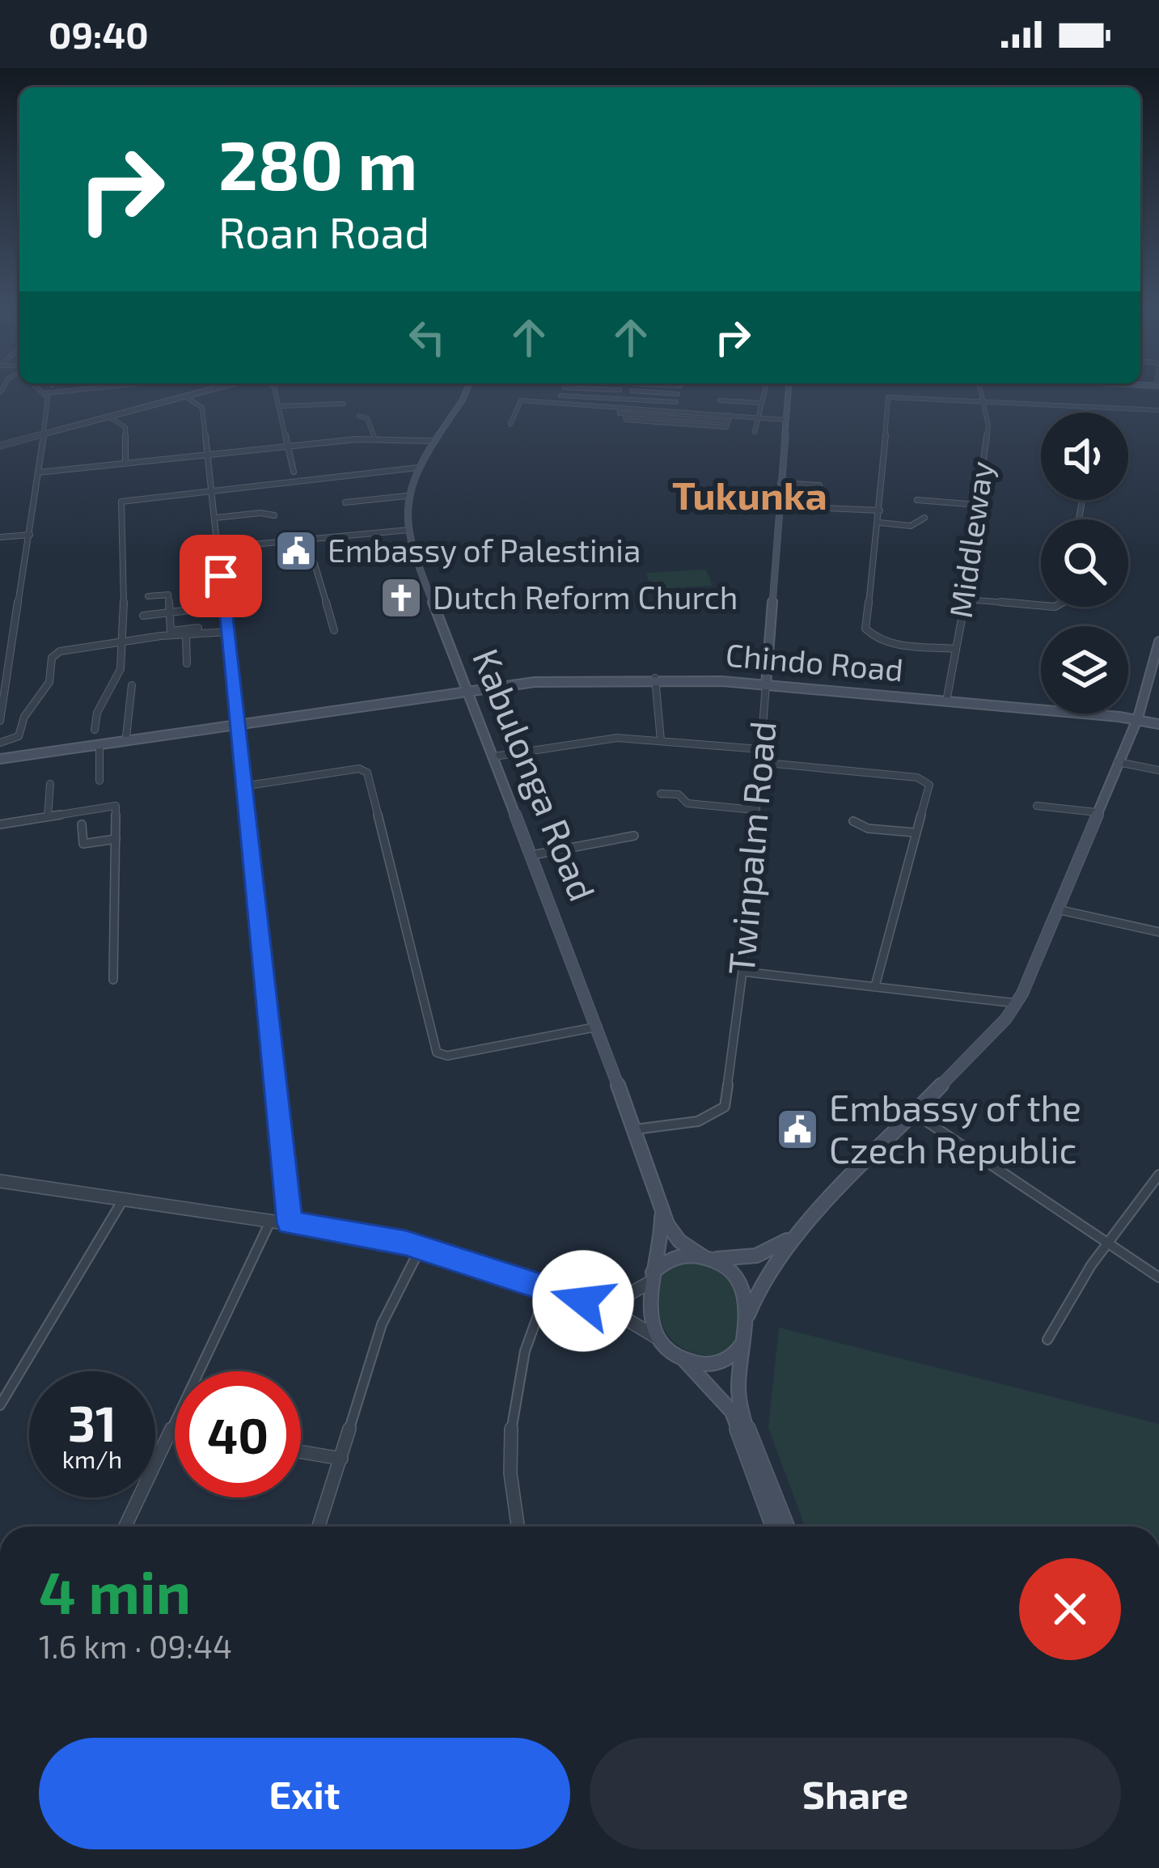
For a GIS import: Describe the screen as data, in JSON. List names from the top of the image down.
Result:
{
  "streets": {
    "main road": ["Chindo Road", "Kabulonga Road", "Twinpalm Road"],
    "street": ["Middleway"]
  },
  "crossings": [
    ["Middleway", "Chindo Road"],
    ["Chindo Road", "Kabulonga Road"],
    ["Chindo Road", "Twinpalm Road"],
    ["Kabulonga Road", "Twinpalm Road"]
  ],
  "districts": ["Tukunka"],
  "places": {
    "public building": ["Embassy of Palestinia", "Embassy of the Czech Republic"],
    "church": ["Dutch Reform Church"]
  },
  "page": {
    "status": "09:40",
    "turn": ["280 m", "Roan Road"],
    "speed": "31 km/h",
    "limit": "40",
    "heading": ["4 min", "1.6 km · 09:44"],
    "buttons": ["Exit", "Share"]
  }
}
